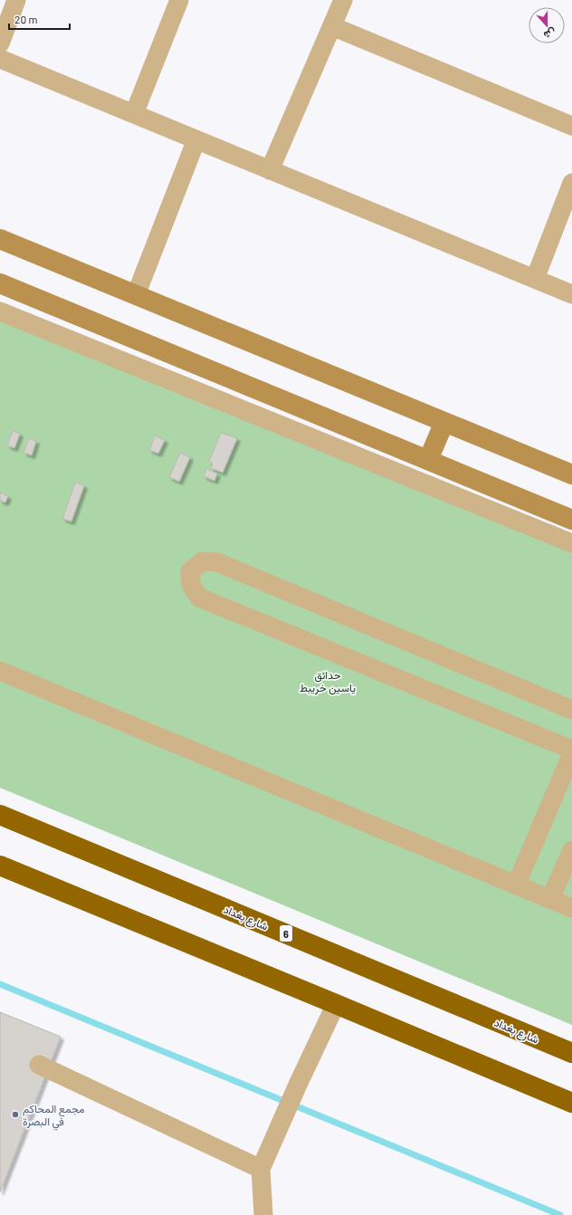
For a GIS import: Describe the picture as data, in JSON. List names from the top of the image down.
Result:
{
  "streets": {
    "highway": ["شارع بغداد", "6"]
  },
  "parks": ["حدائق ياسين خريبط"],
  "places": ["مجمع المحاكم في البصرة"],
  "scale_bar": "20 m",
  "north": "bottom"
}
